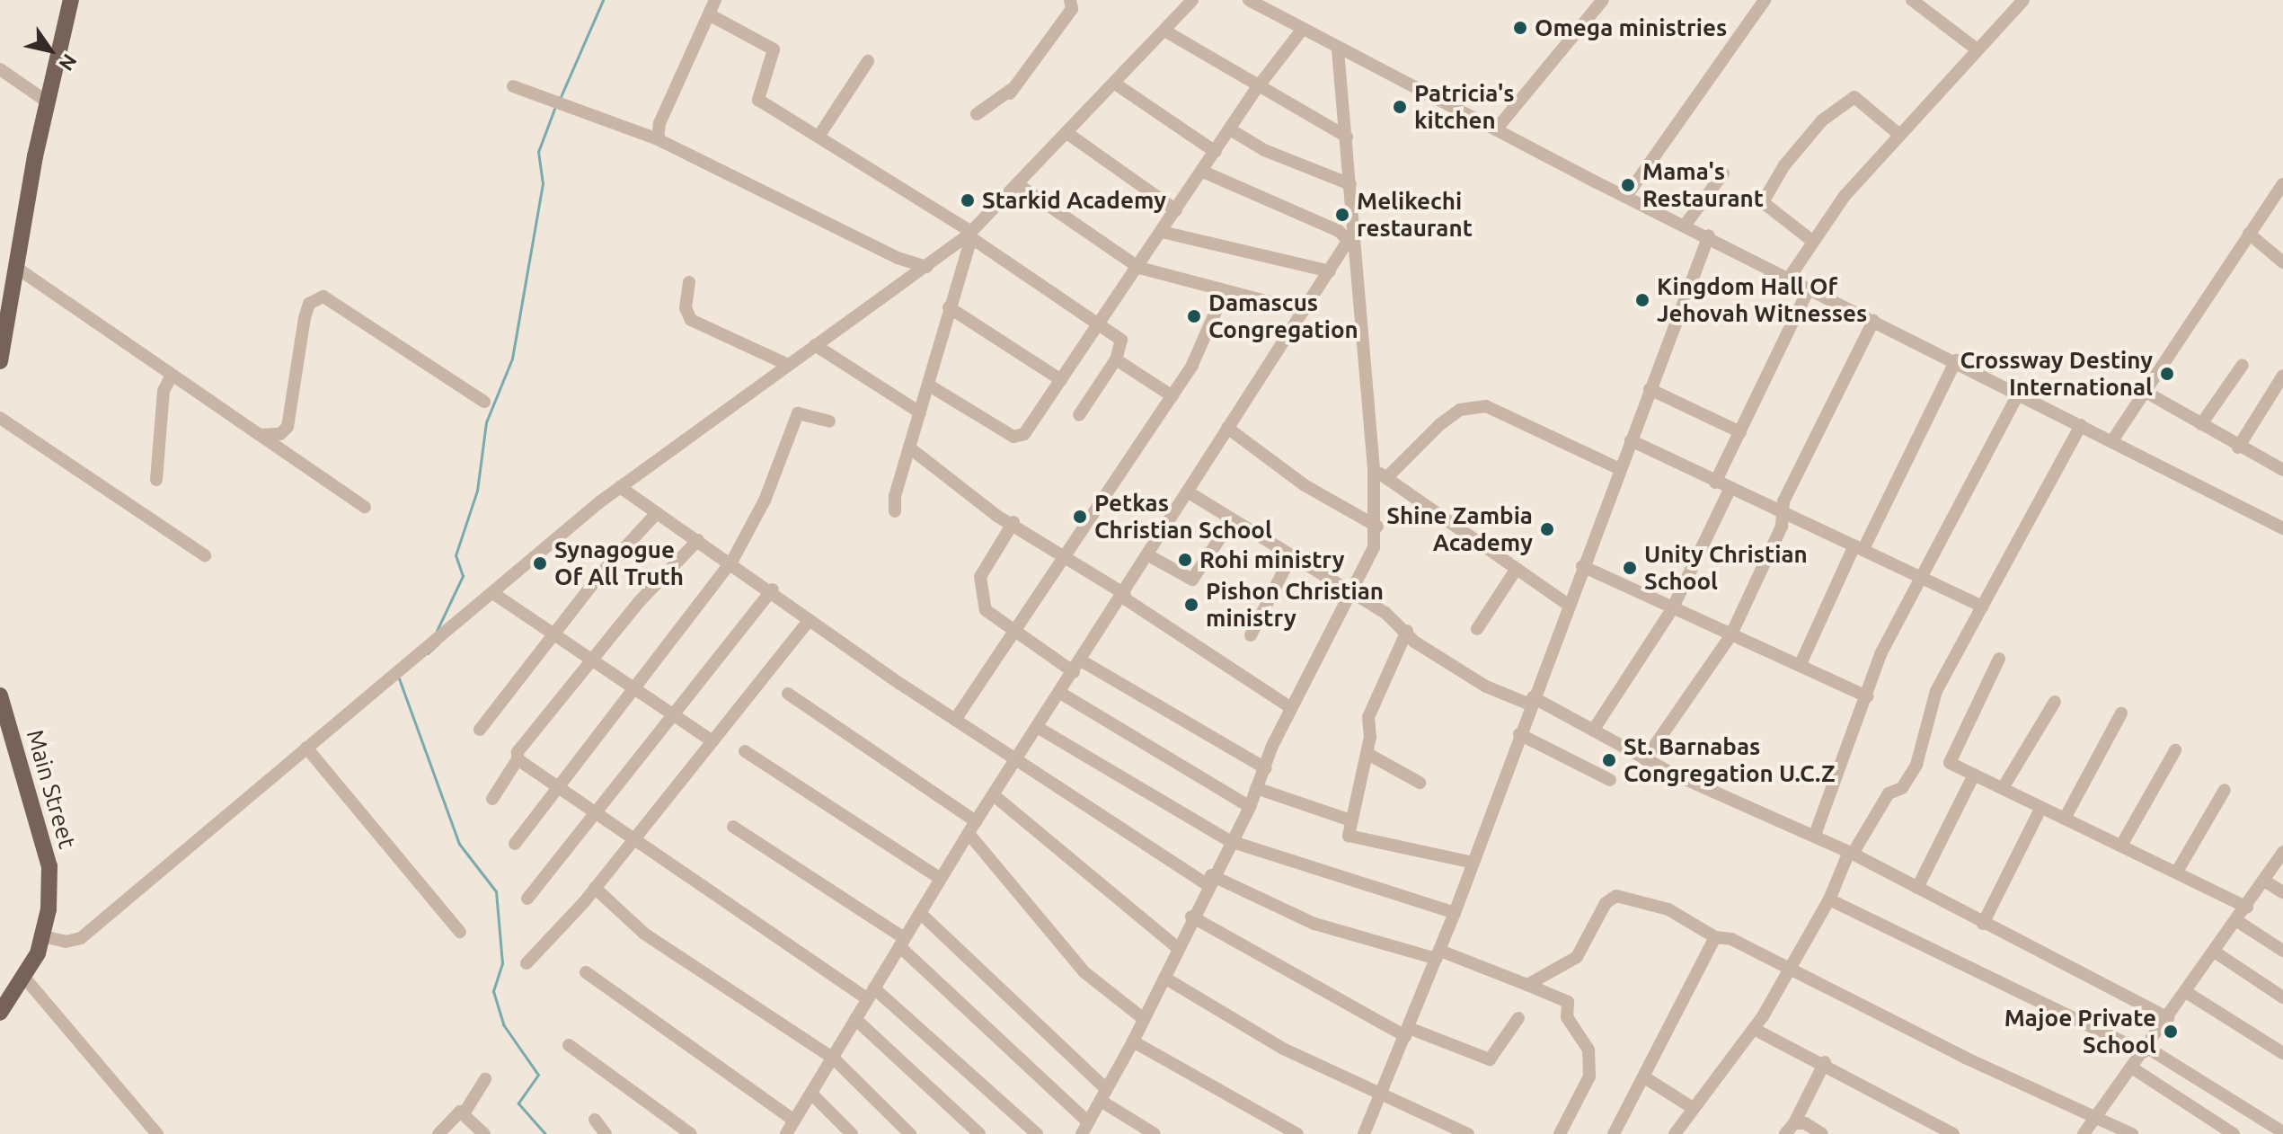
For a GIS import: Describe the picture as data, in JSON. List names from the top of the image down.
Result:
{
  "streets": {
    "main road": ["Main Street"]
  },
  "places": [
    "Omega ministries",
    "Patricia's kitchen",
    "Mama's Restaurant",
    "Starkid Academy",
    "Melikechi restaurant",
    "Kingdom Hall Of Jehovah Witnesses",
    "Damascus Congregation",
    "Crossway Destiny International",
    "Petkas Christian School",
    "Shine Zambia Academy",
    "Rohi ministry",
    "Synagogue Of All Truth",
    "Unity Christian School",
    "Pishon Christian ministry",
    "St. Barnabas Congregation U.C.Z",
    "Majoe Private School"
  ],
  "north": "bottom right"
}
